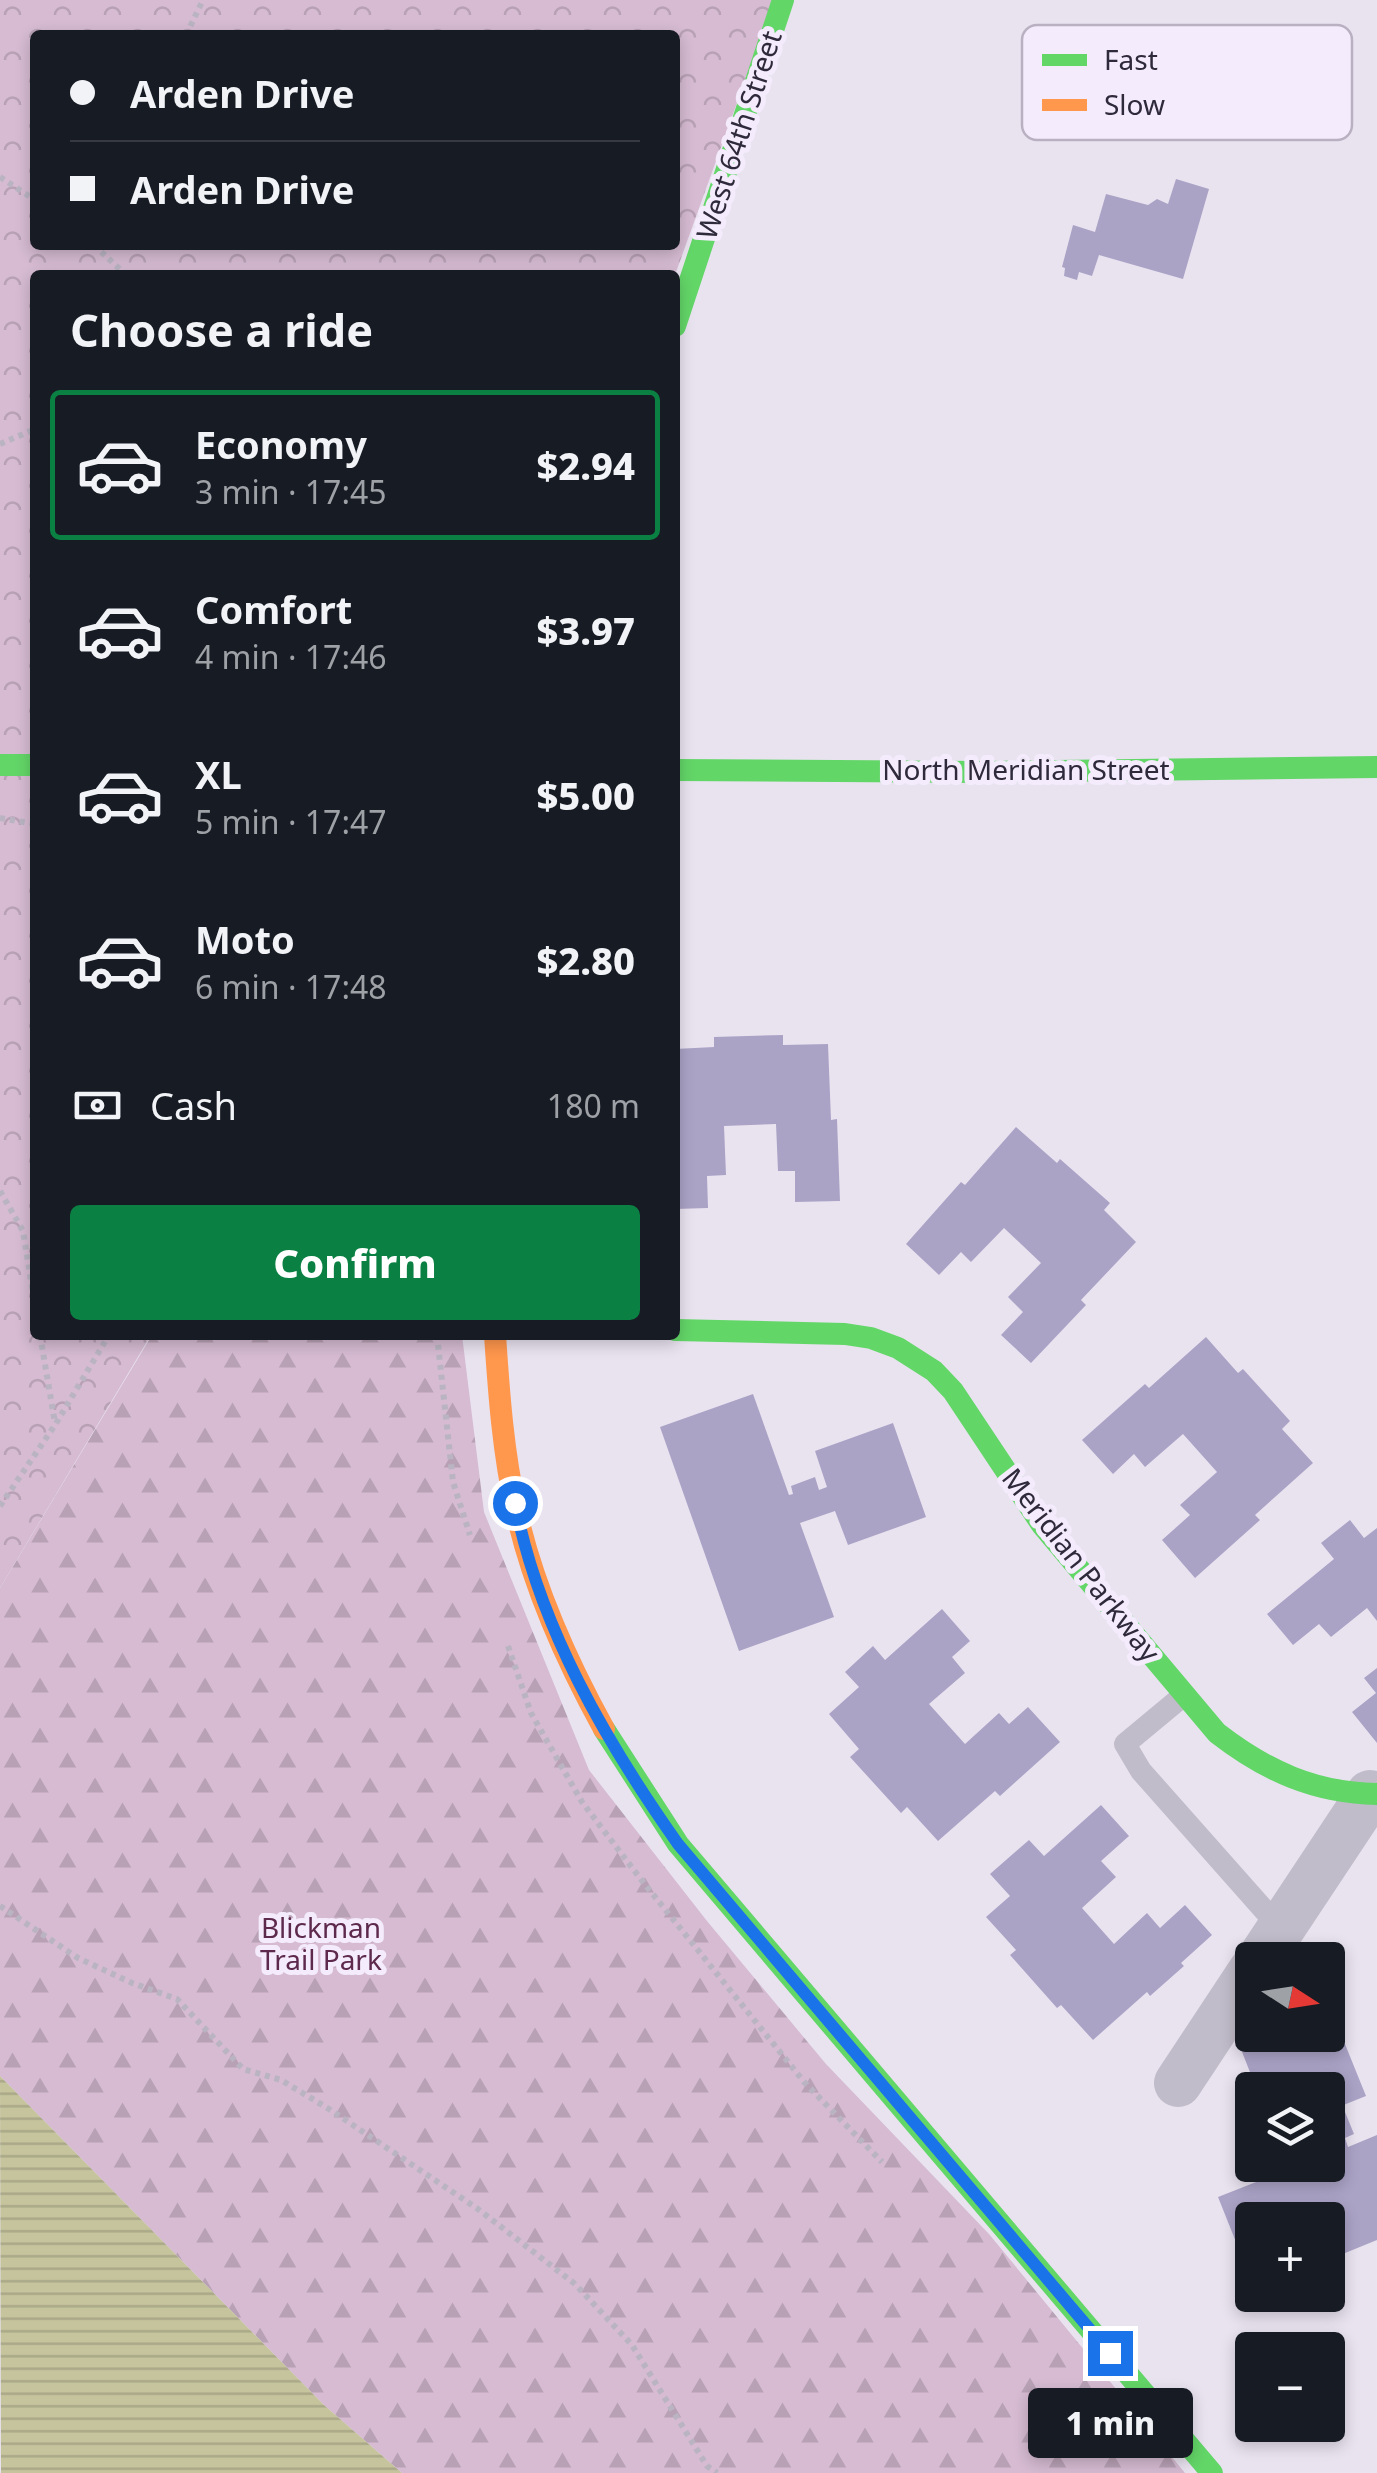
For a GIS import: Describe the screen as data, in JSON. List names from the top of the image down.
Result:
{
  "streets": {
    "street": ["West 64th Street", "North Meridian Street", "Meridian Parkway"]
  },
  "parks": ["Blickman Trail Park"],
  "legend": ["Fast", "Slow"],
  "north": "right",
  "page": {
    "banner": ["Arden Drive", "Arden Drive"],
    "heading": "Choose a ride",
    "list": [
      {
        "name": "Economy",
        "note": "3 min · 17:45",
        "value": "$2.94"
      },
      {
        "name": "Comfort",
        "note": "4 min · 17:46",
        "value": "$3.97"
      },
      {
        "name": "XL",
        "note": "5 min · 17:47",
        "value": "$5.00"
      },
      {
        "name": "Moto",
        "note": "6 min · 17:48",
        "value": "$2.80"
      }
    ],
    "pay": ["Cash", "180 m"],
    "buttons": "Confirm",
    "map_buttons": ["+", "−"],
    "bubble": "1 min"
  }
}
